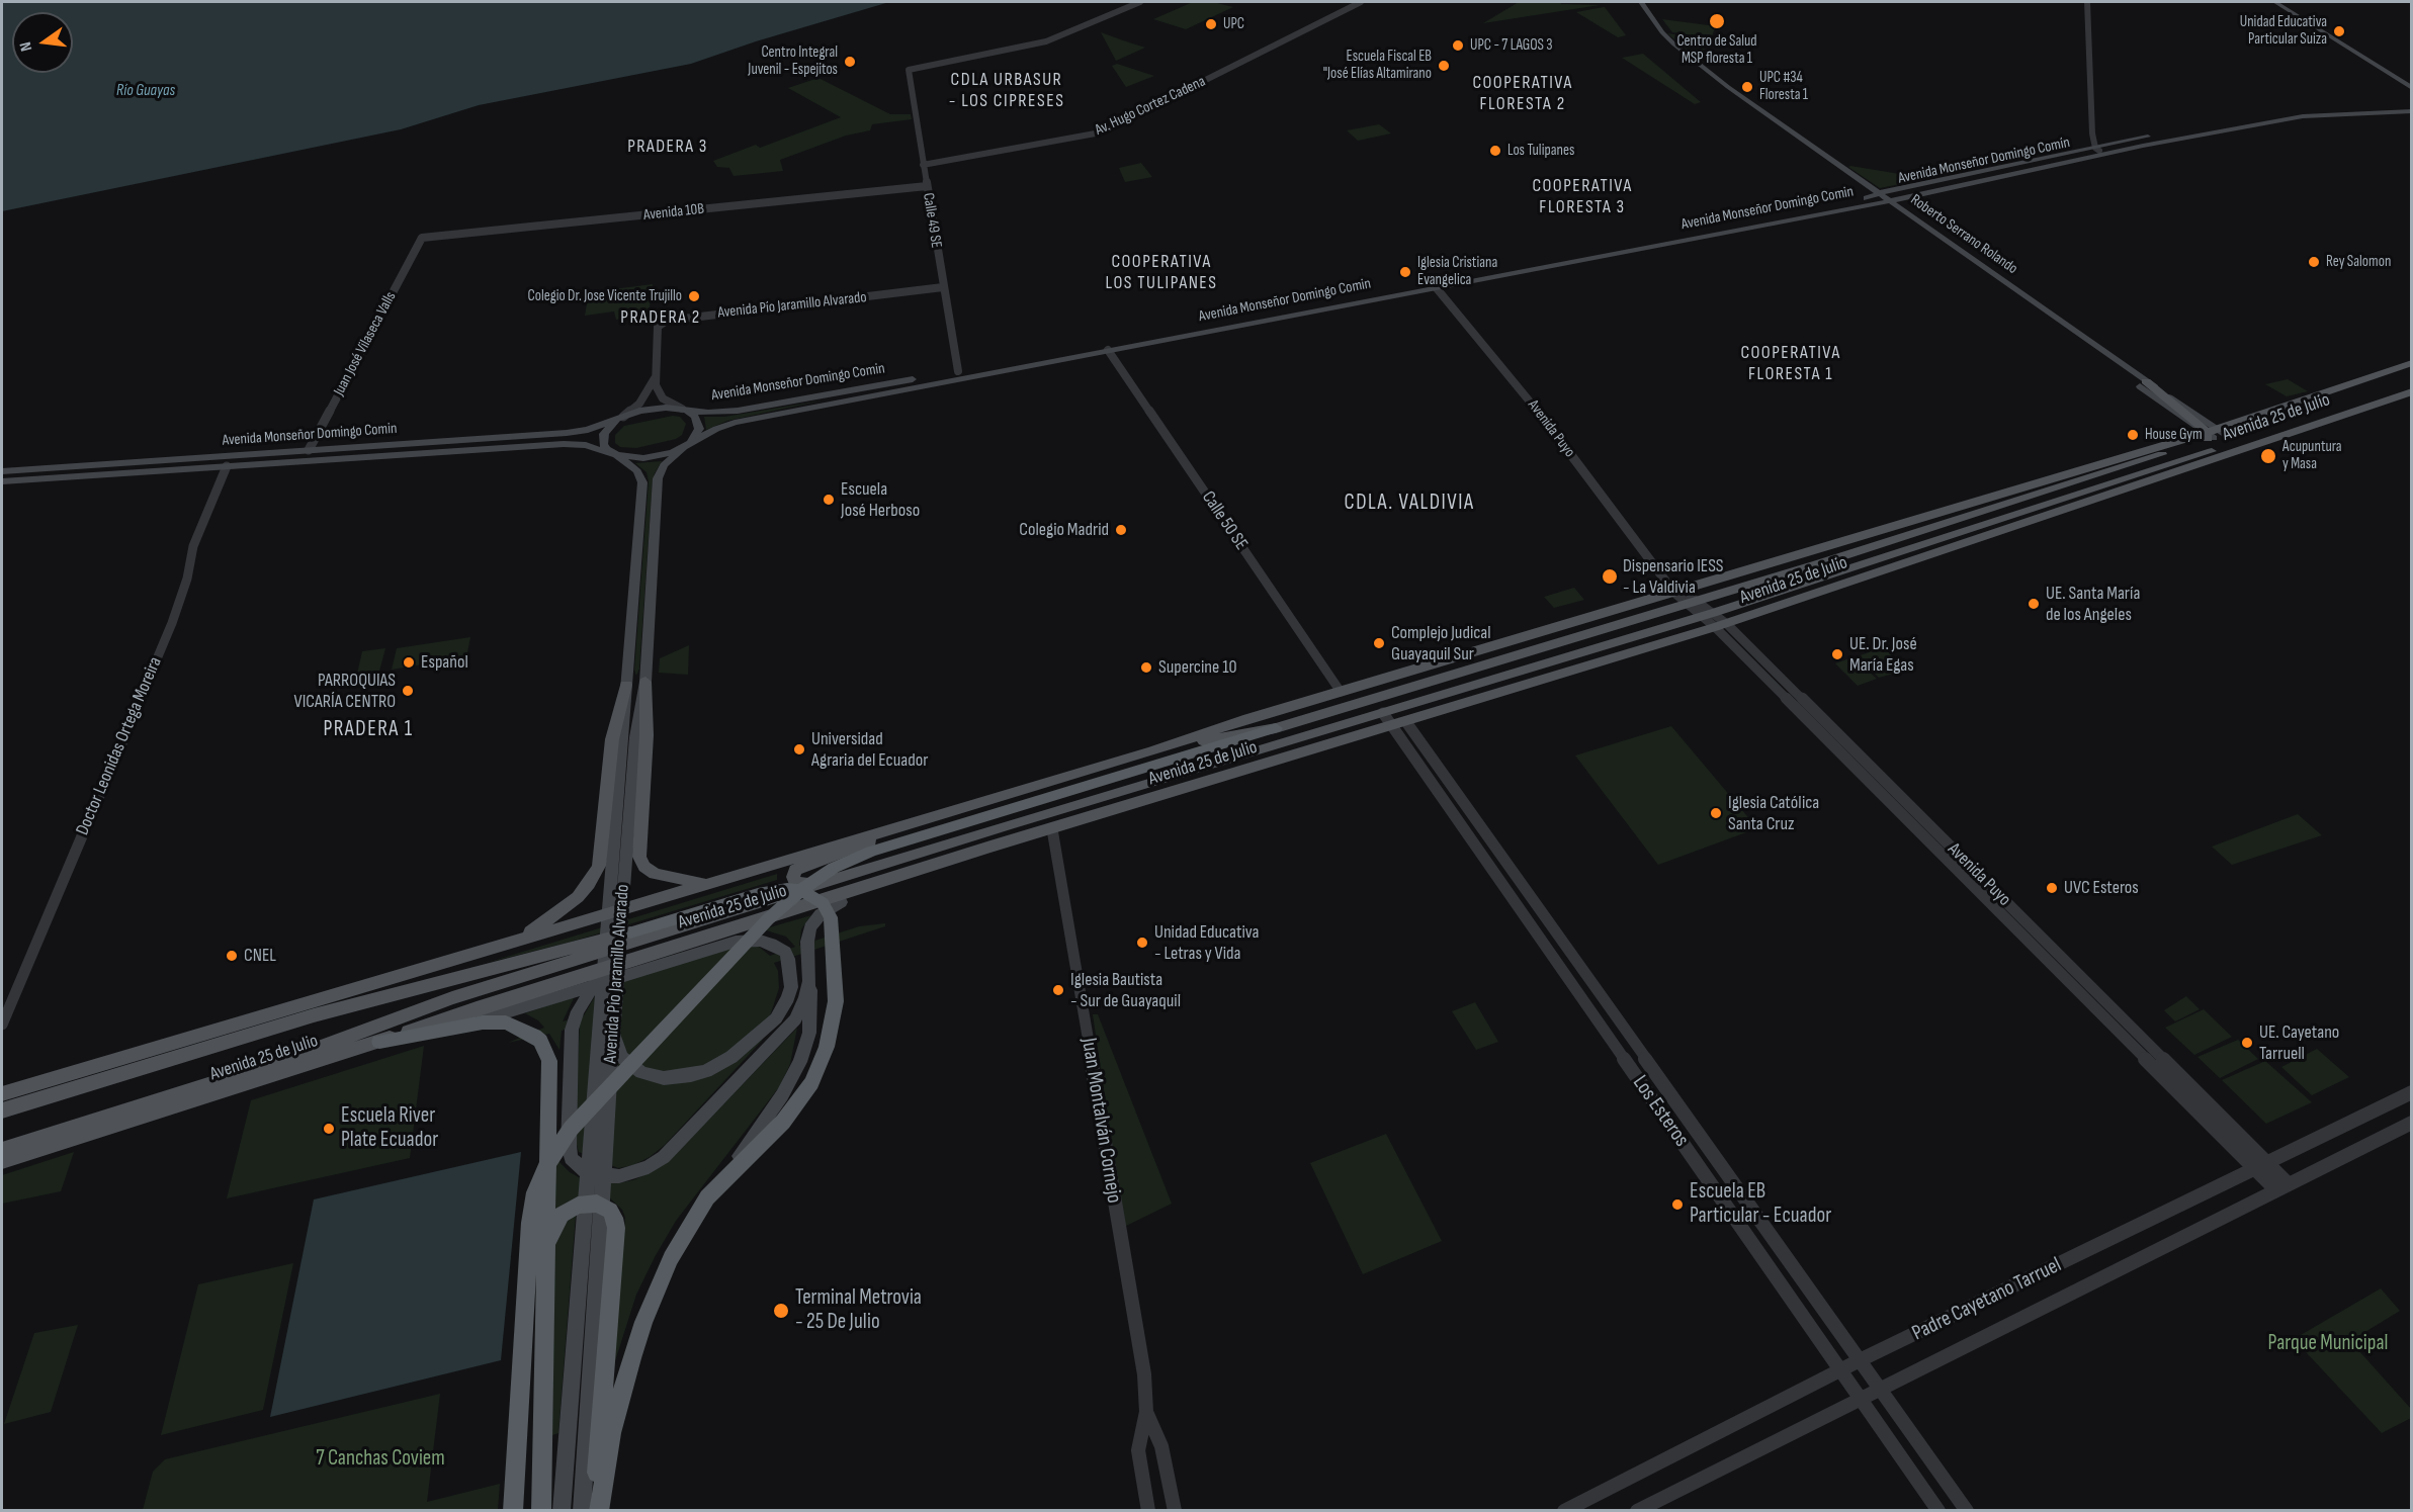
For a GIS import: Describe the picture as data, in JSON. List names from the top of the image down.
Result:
{
  "streets": {
    "main road": [
      "Avenida Monseñor Domingo Comín",
      "Avenida Monseñor Domingo Comin",
      "Roberto Serrano Rolando",
      "Avenida Pío Jaramillo Alvarado",
      "Avenida 25 de Julio"
    ],
    "street": [
      "Av. Hugo Cortez Cadena",
      "Avenida 10B",
      "Calle 49 SE",
      "Juan José Vilaseca Valls",
      "Avenida Puyo",
      "Calle 50 SE",
      "Doctor Leonidas Ortega Moreira",
      "Los Esteros",
      "Juan Montalván Cornejo",
      "Padre Cayetano Tarruel"
    ]
  },
  "crossings": [
    ["Av. Hugo Cortez Cadena", "Calle 49 SE"],
    ["Avenida Monseñor Domingo Comín", "Avenida Monseñor Domingo Comin"],
    ["Avenida Monseñor Domingo Comín", "Roberto Serrano Rolando"],
    ["Avenida Monseñor Domingo Comin", "Calle 49 SE"],
    ["Avenida Monseñor Domingo Comin", "Roberto Serrano Rolando"],
    ["Avenida Monseñor Domingo Comin", "Avenida Pío Jaramillo Alvarado"],
    ["Avenida Monseñor Domingo Comin", "Juan José Vilaseca Valls"],
    ["Avenida Monseñor Domingo Comin", "Avenida Puyo"],
    ["Avenida Monseñor Domingo Comin", "Calle 50 SE"],
    ["Avenida Monseñor Domingo Comin", "Doctor Leonidas Ortega Moreira"],
    ["Avenida 10B", "Calle 49 SE"],
    ["Avenida 10B", "Juan José Vilaseca Valls"],
    ["Calle 49 SE", "Avenida Pío Jaramillo Alvarado"],
    ["Roberto Serrano Rolando", "Avenida 25 de Julio"],
    ["Avenida 25 de Julio", "Avenida Puyo"],
    ["Avenida 25 de Julio", "Calle 50 SE"],
    ["Avenida 25 de Julio", "Los Esteros"],
    ["Avenida 25 de Julio", "Juan Montalván Cornejo"],
    ["Avenida Puyo", "Padre Cayetano Tarruel"],
    ["Los Esteros", "Padre Cayetano Tarruel"]
  ],
  "districts": [
    "CDLA URBASUR - LOS CIPRESES",
    "COOPERATIVA FLORESTA 2",
    "PRADERA 3",
    "COOPERATIVA FLORESTA 3",
    "COOPERATIVA LOS TULIPANES",
    "PRADERA 2",
    "COOPERATIVA FLORESTA 1",
    "CDLA. VALDIVIA",
    "PRADERA 1"
  ],
  "water": ["Río Guayas"],
  "parks": ["Parque Municipal", "7 Canchas Coviem"],
  "places": [
    "Centro de Salud MSP floresta 1",
    "UPC",
    "Unidad Educativa Particular Suiza",
    "UPC - 7 LAGOS 3",
    "Centro Integral Juvenil - Espejitos",
    "Escuela Fiscal EB \"José Elías Altamirano",
    "UPC #34 Floresta 1",
    "Los Tulipanes",
    "Rey Salomon",
    "Iglesia Cristiana Evangelica",
    "Colegio Dr. Jose Vicente Trujillo",
    "House Gym",
    "Acupuntura y Masa",
    "Escuela José Herboso",
    "Colegio Madrid",
    "Dispensario IESS - La Valdivia",
    "UE. Santa María de los Angeles",
    "Complejo Judical Guayaquil Sur",
    "UE. Dr. José María Egas",
    "Español",
    "Supercine 10",
    "PARROQUIAS VICARÍA CENTRO",
    "Universidad Agraria del Ecuador",
    "Iglesia Católica Santa Cruz",
    "UVC Esteros",
    "Unidad Educativa - Letras y Vida",
    "CNEL",
    "Iglesia Bautista - Sur de Guayaquil",
    "UE. Cayetano Tarruell",
    "Escuela River Plate Ecuador",
    "Escuela EB Particular - Ecuador",
    "Terminal Metrovia - 25 De Julio"
  ],
  "north": "left"
}
